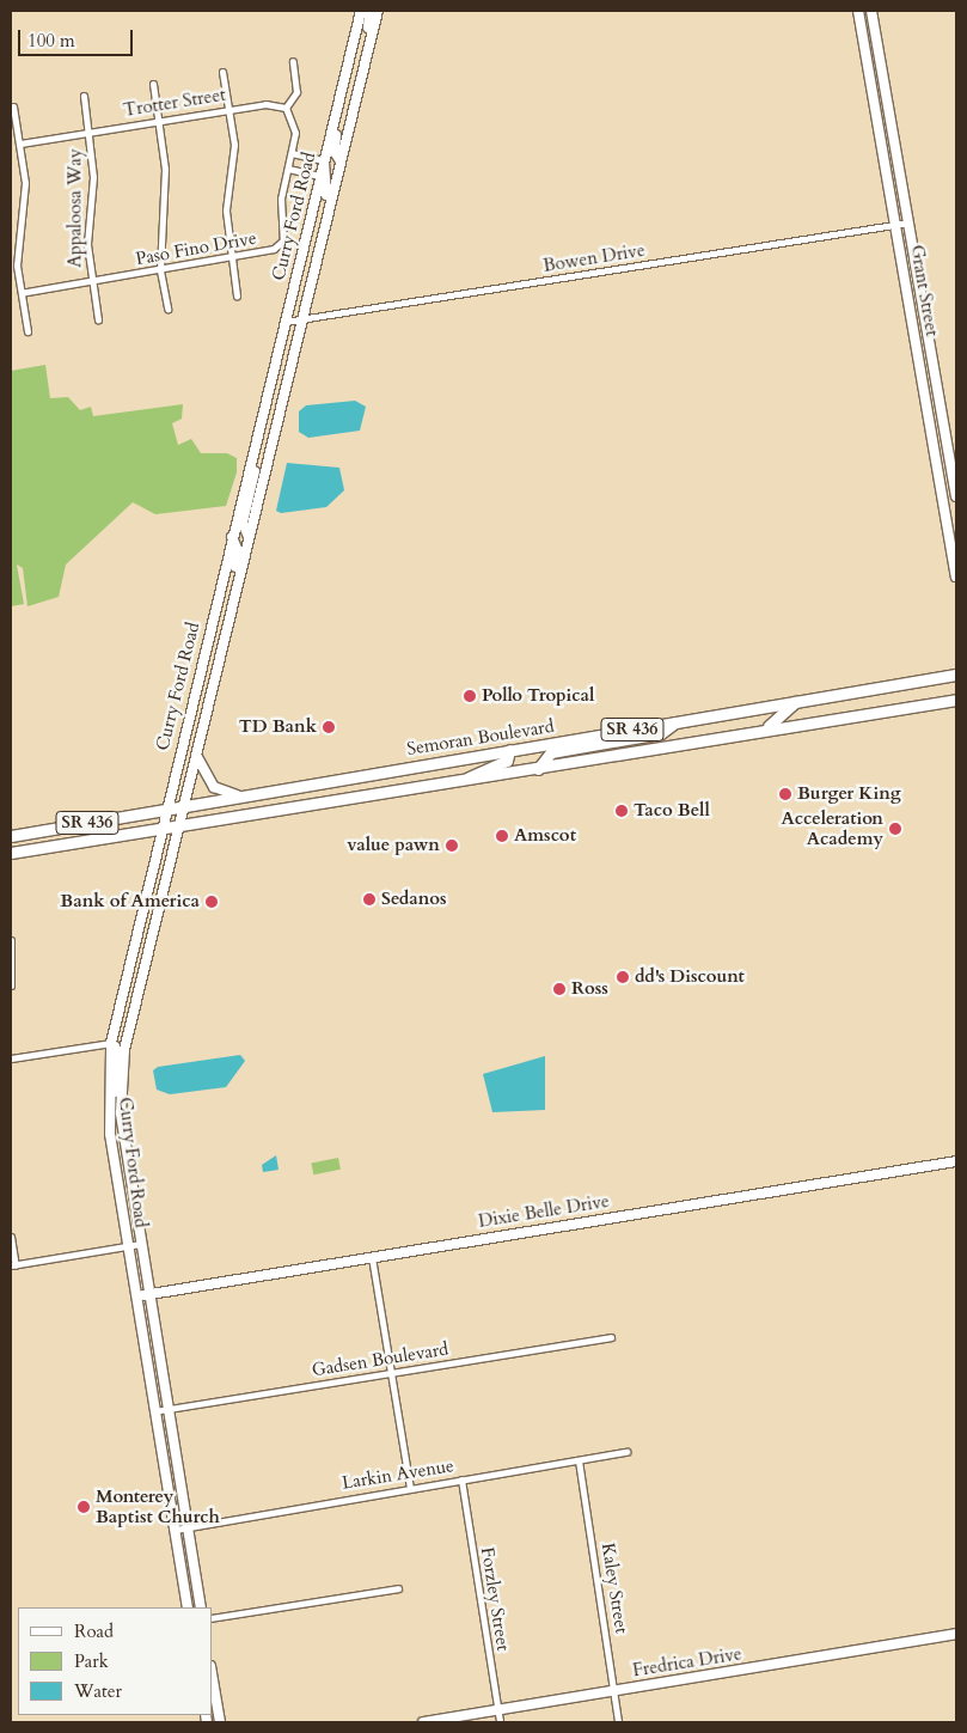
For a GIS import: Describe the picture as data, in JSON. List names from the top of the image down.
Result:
{
  "streets": {
    "main road": [
      "Curry Ford Road",
      "Grant Street",
      "SR 436",
      "Semoran Boulevard",
      "Dixie Belle Drive",
      "Fredrica Drive"
    ],
    "street": [
      "Trotter Street",
      "Appaloosa Way",
      "Paso Fino Drive",
      "Bowen Drive",
      "Gadsen Boulevard",
      "Larkin Avenue",
      "Kaley Street",
      "Forzley Street"
    ]
  },
  "crossings": [
    ["Trotter Street", "Appaloosa Way"],
    ["Appaloosa Way", "Paso Fino Drive"],
    ["Curry Ford Road", "Bowen Drive"],
    ["Curry Ford Road", "SR 436"],
    ["Curry Ford Road", "Semoran Boulevard"],
    ["Curry Ford Road", "Dixie Belle Drive"],
    ["Curry Ford Road", "Gadsen Boulevard"],
    ["Curry Ford Road", "Larkin Avenue"],
    ["Bowen Drive", "Grant Street"],
    ["Larkin Avenue", "Kaley Street"],
    ["Larkin Avenue", "Forzley Street"],
    ["Kaley Street", "Fredrica Drive"],
    ["Forzley Street", "Fredrica Drive"]
  ],
  "places": [
    "Pollo Tropical",
    "TD Bank",
    "Burger King",
    "Taco Bell",
    "Acceleration Academy",
    "Amscot",
    "value pawn",
    "Sedanos",
    "Bank of America",
    "dd's Discount",
    "Ross",
    "Monterey Baptist Church"
  ],
  "legend": ["Road", "Park", "Water"],
  "scale_bar": "100 m"
}
